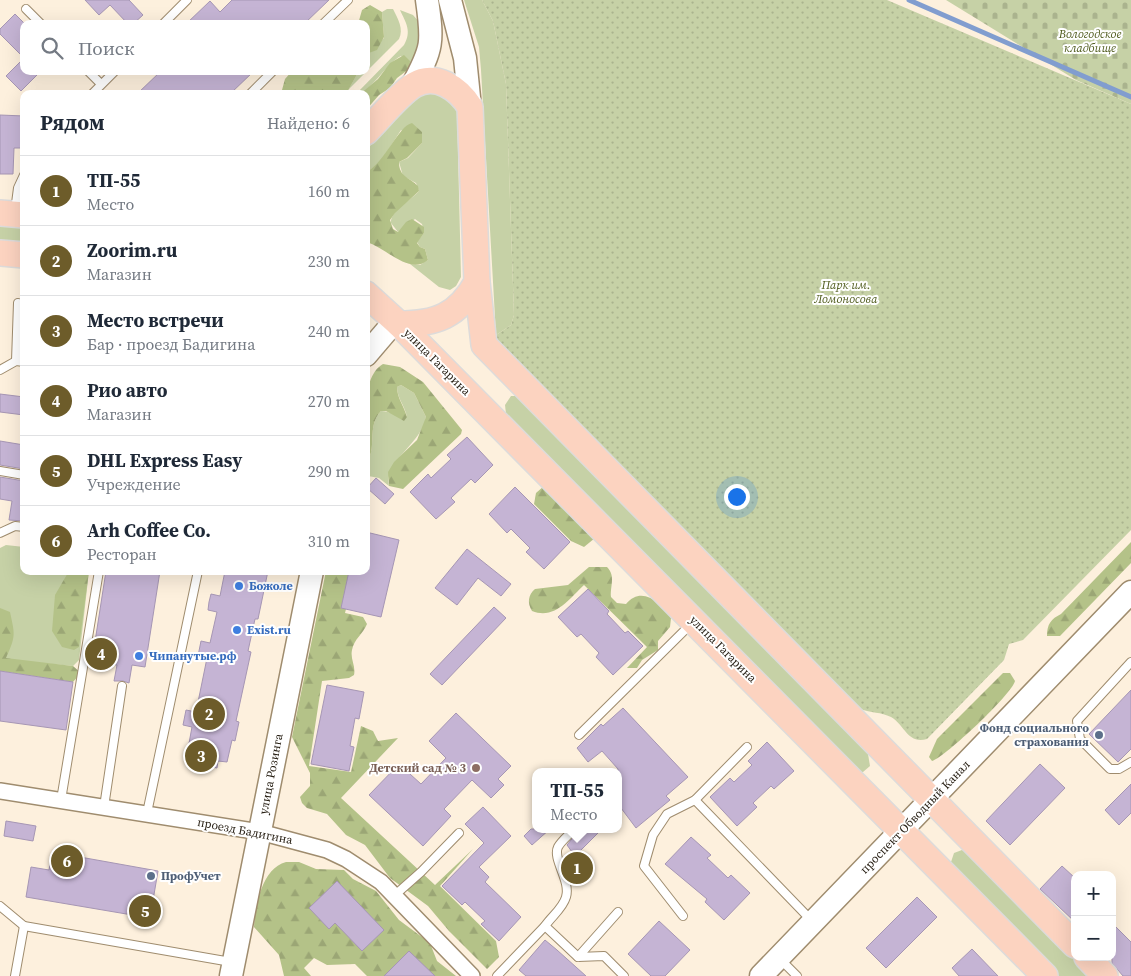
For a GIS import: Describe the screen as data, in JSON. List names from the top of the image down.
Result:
{
  "streets": {
    "main road": ["улица Гагарина", "улица Розинга", "проспект Обводный Канал"],
    "street": ["проезд Бадигина"]
  },
  "crossings": [
    ["улица Гагарина", "проспект Обводный Канал"],
    ["улица Розинга", "проезд Бадигина"]
  ],
  "parks": ["Вологодское кладбище", "Парк им. Ломоносова"],
  "places": [
    "Божоле",
    "Exist.ru",
    "Чипанутые.рф",
    "Фонд социального страхования",
    "Детский сад № 3",
    "ПрофУчет"
  ],
  "page": {
    "search": "Поиск",
    "heading": ["Рядом", "Найдено: 6"],
    "list": [
      {
        "mark": "1",
        "name": "ТП-55",
        "note": "Место",
        "value": "160 m"
      },
      {
        "mark": "2",
        "name": "Zoorim.ru",
        "note": "Магазин",
        "value": "230 m"
      },
      {
        "mark": "3",
        "name": "Место встречи",
        "note": "Бар · проезд Бадигина",
        "value": "240 m"
      },
      {
        "mark": "4",
        "name": "Рио авто",
        "note": "Магазин",
        "value": "270 m"
      },
      {
        "mark": "5",
        "name": "DHL Express Easy",
        "note": "Учреждение",
        "value": "290 m"
      },
      {
        "mark": "6",
        "name": "Arh Coffee Co.",
        "note": "Ресторан",
        "value": "310 m"
      }
    ],
    "pins": [
      "4",
      "2",
      "3",
      "6",
      "1",
      "5"
    ],
    "popup": ["ТП-55", "Место"],
    "map_buttons": ["+", "−"]
  }
}
